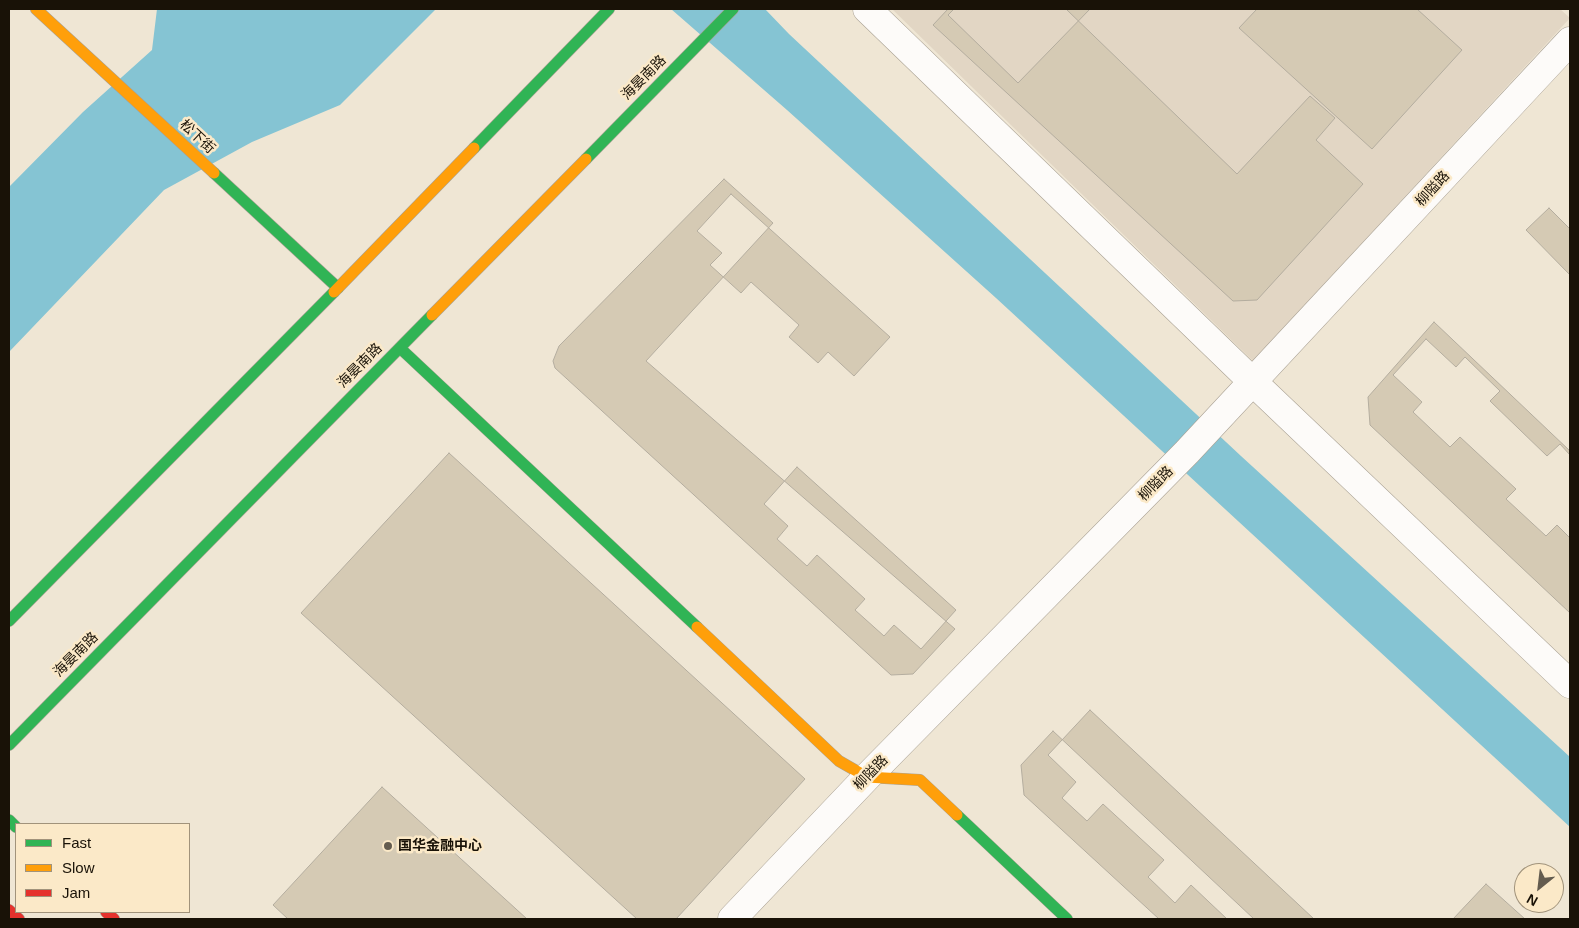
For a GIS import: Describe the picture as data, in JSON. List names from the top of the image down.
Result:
{
  "streets": {
    "main road": ["海晏南路", "松下街"],
    "street": ["柳隘路"]
  },
  "places": ["国华金融中心"],
  "legend": ["Fast", "Slow", "Jam"],
  "north": "bottom left"
}
